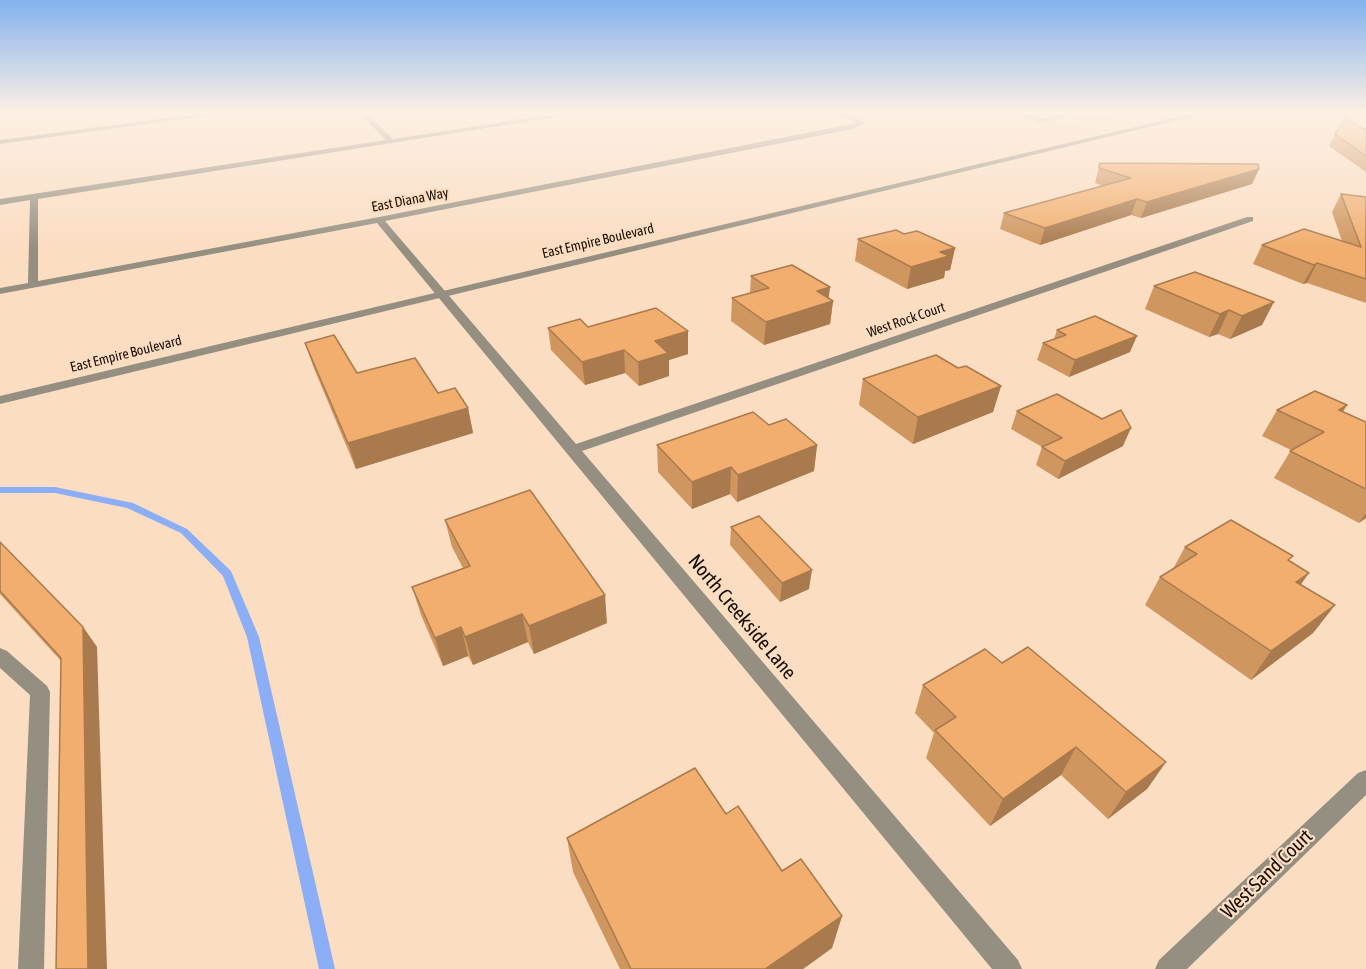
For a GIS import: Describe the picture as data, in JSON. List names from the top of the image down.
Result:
{
  "streets": {
    "street": [
      "East Diana Way",
      "East Empire Boulevard",
      "West Rock Court",
      "North Creekside Lane",
      "West Sand Court"
    ]
  },
  "crossings": [
    ["East Diana Way", "North Creekside Lane"],
    ["East Empire Boulevard", "North Creekside Lane"],
    ["West Rock Court", "North Creekside Lane"]
  ]
}
